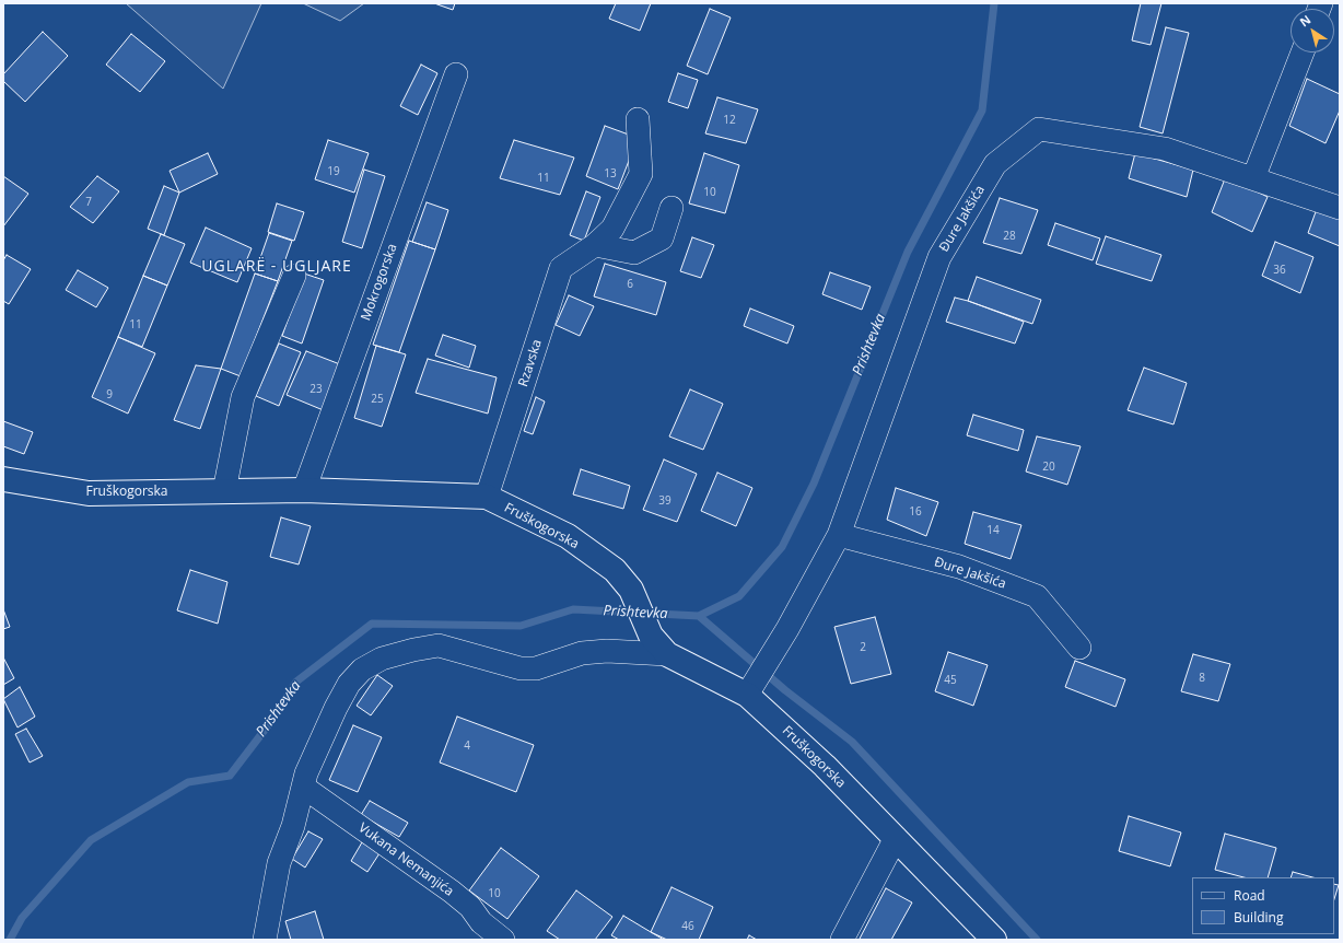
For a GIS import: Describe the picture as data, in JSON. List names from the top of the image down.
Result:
{
  "streets": {
    "street": [
      "Đure Jakšića",
      "Mokrogorska",
      "Rzavska",
      "Fruškogorska",
      "Vukana Nemanjića"
    ]
  },
  "crossings": [
    ["Đure Jakšića", "Fruškogorska"],
    ["Mokrogorska", "Fruškogorska"],
    ["Rzavska", "Fruškogorska"]
  ],
  "districts": ["UGLARË - UGLJARE"],
  "water": ["Prishtevka"],
  "house_numbers": [
    "12",
    "19",
    "13",
    "11",
    "10",
    "7",
    "28",
    "36",
    "6",
    "11",
    "23",
    "9",
    "25",
    "20",
    "39",
    "16",
    "14",
    "2",
    "8",
    "45",
    "4",
    "10",
    "46"
  ],
  "legend": ["Road", "Building"],
  "north": "top left"
}
